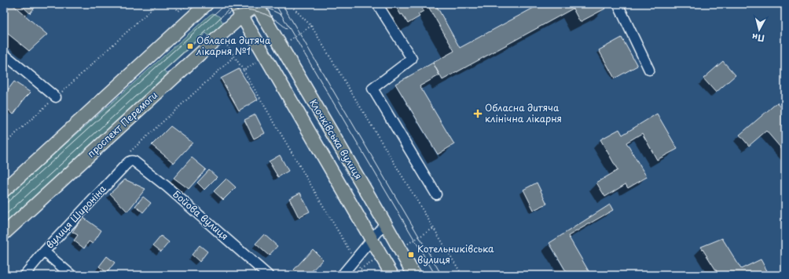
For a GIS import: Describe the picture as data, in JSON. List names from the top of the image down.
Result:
{
  "streets": {
    "main road": ["проспект Перемоги", "Клочківська вулиця"],
    "street": ["Бойова вулиця", "вулиця Широніна"]
  },
  "crossings": [
    ["проспект Перемоги", "Клочківська вулиця"],
    ["Бойова вулиця", "вулиця Широніна"]
  ],
  "places": {
    "transit": ["Обласна дитяча лікарня №1", "Котельниківська вулиця"],
    "health": ["Обласна дитяча клінічна лікарня"]
  },
  "north": "bottom"
}
